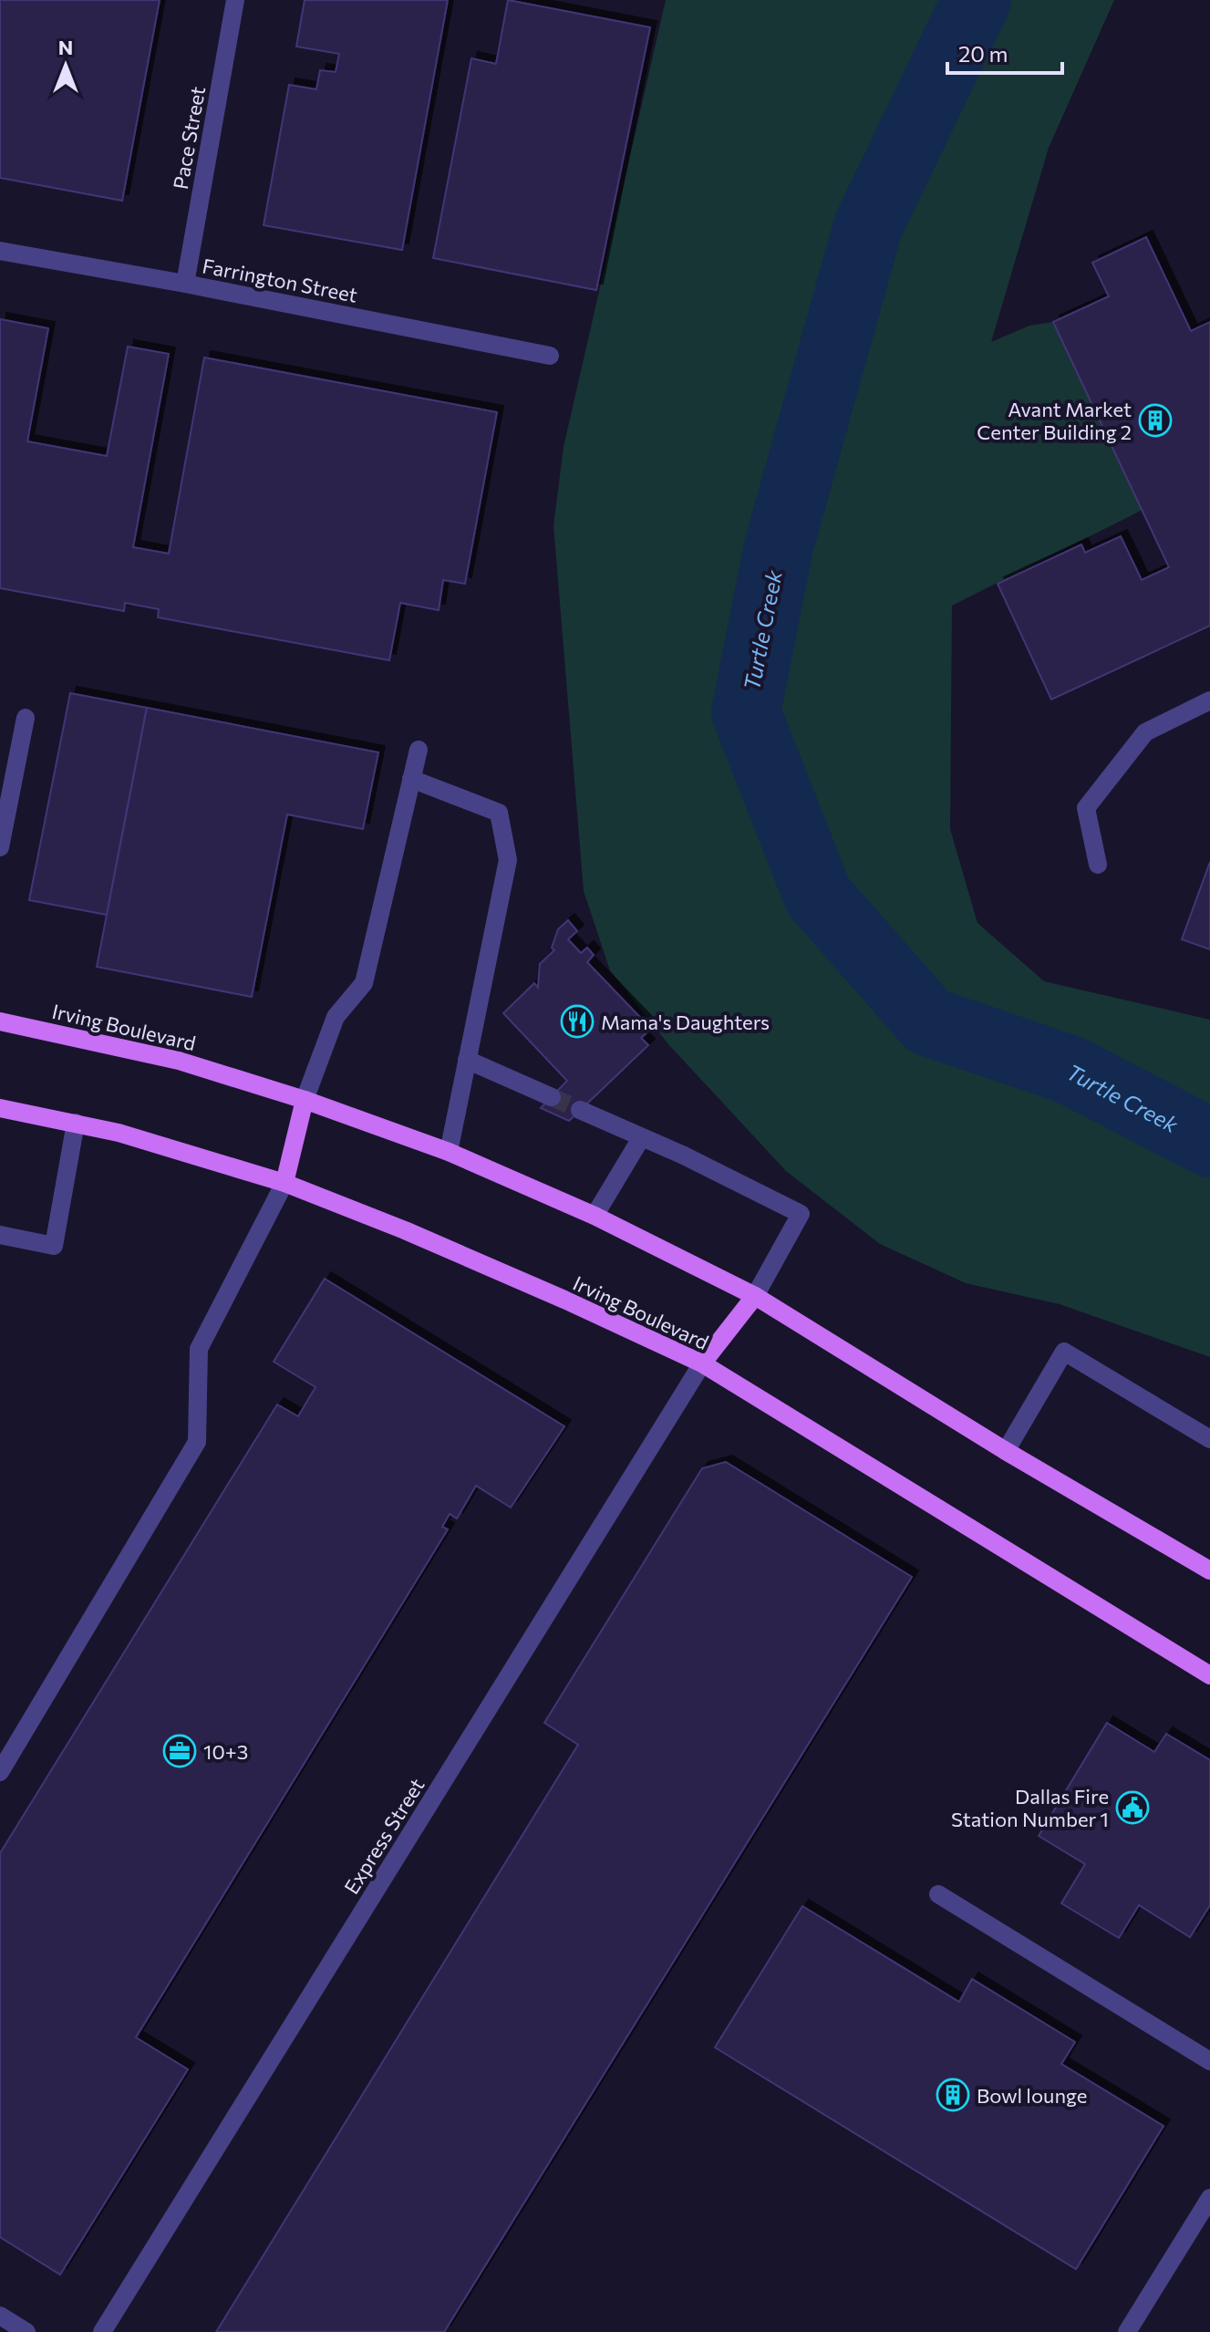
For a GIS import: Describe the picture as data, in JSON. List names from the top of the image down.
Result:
{
  "streets": {
    "main road": ["Irving Boulevard"],
    "street": ["Pace Street", "Farrington Street", "Express Street"]
  },
  "crossings": [
    ["Pace Street", "Farrington Street"],
    ["Irving Boulevard", "Express Street"]
  ],
  "water": ["Turtle Creek"],
  "places": {
    "building": ["Avant Market Center Building 2", "Bowl lounge"],
    "restaurant": ["Mama's Daughters"],
    "office": ["10+3"],
    "public building": ["Dallas Fire Station Number 1"]
  },
  "scale_bar": "20 m",
  "north": "top"
}
